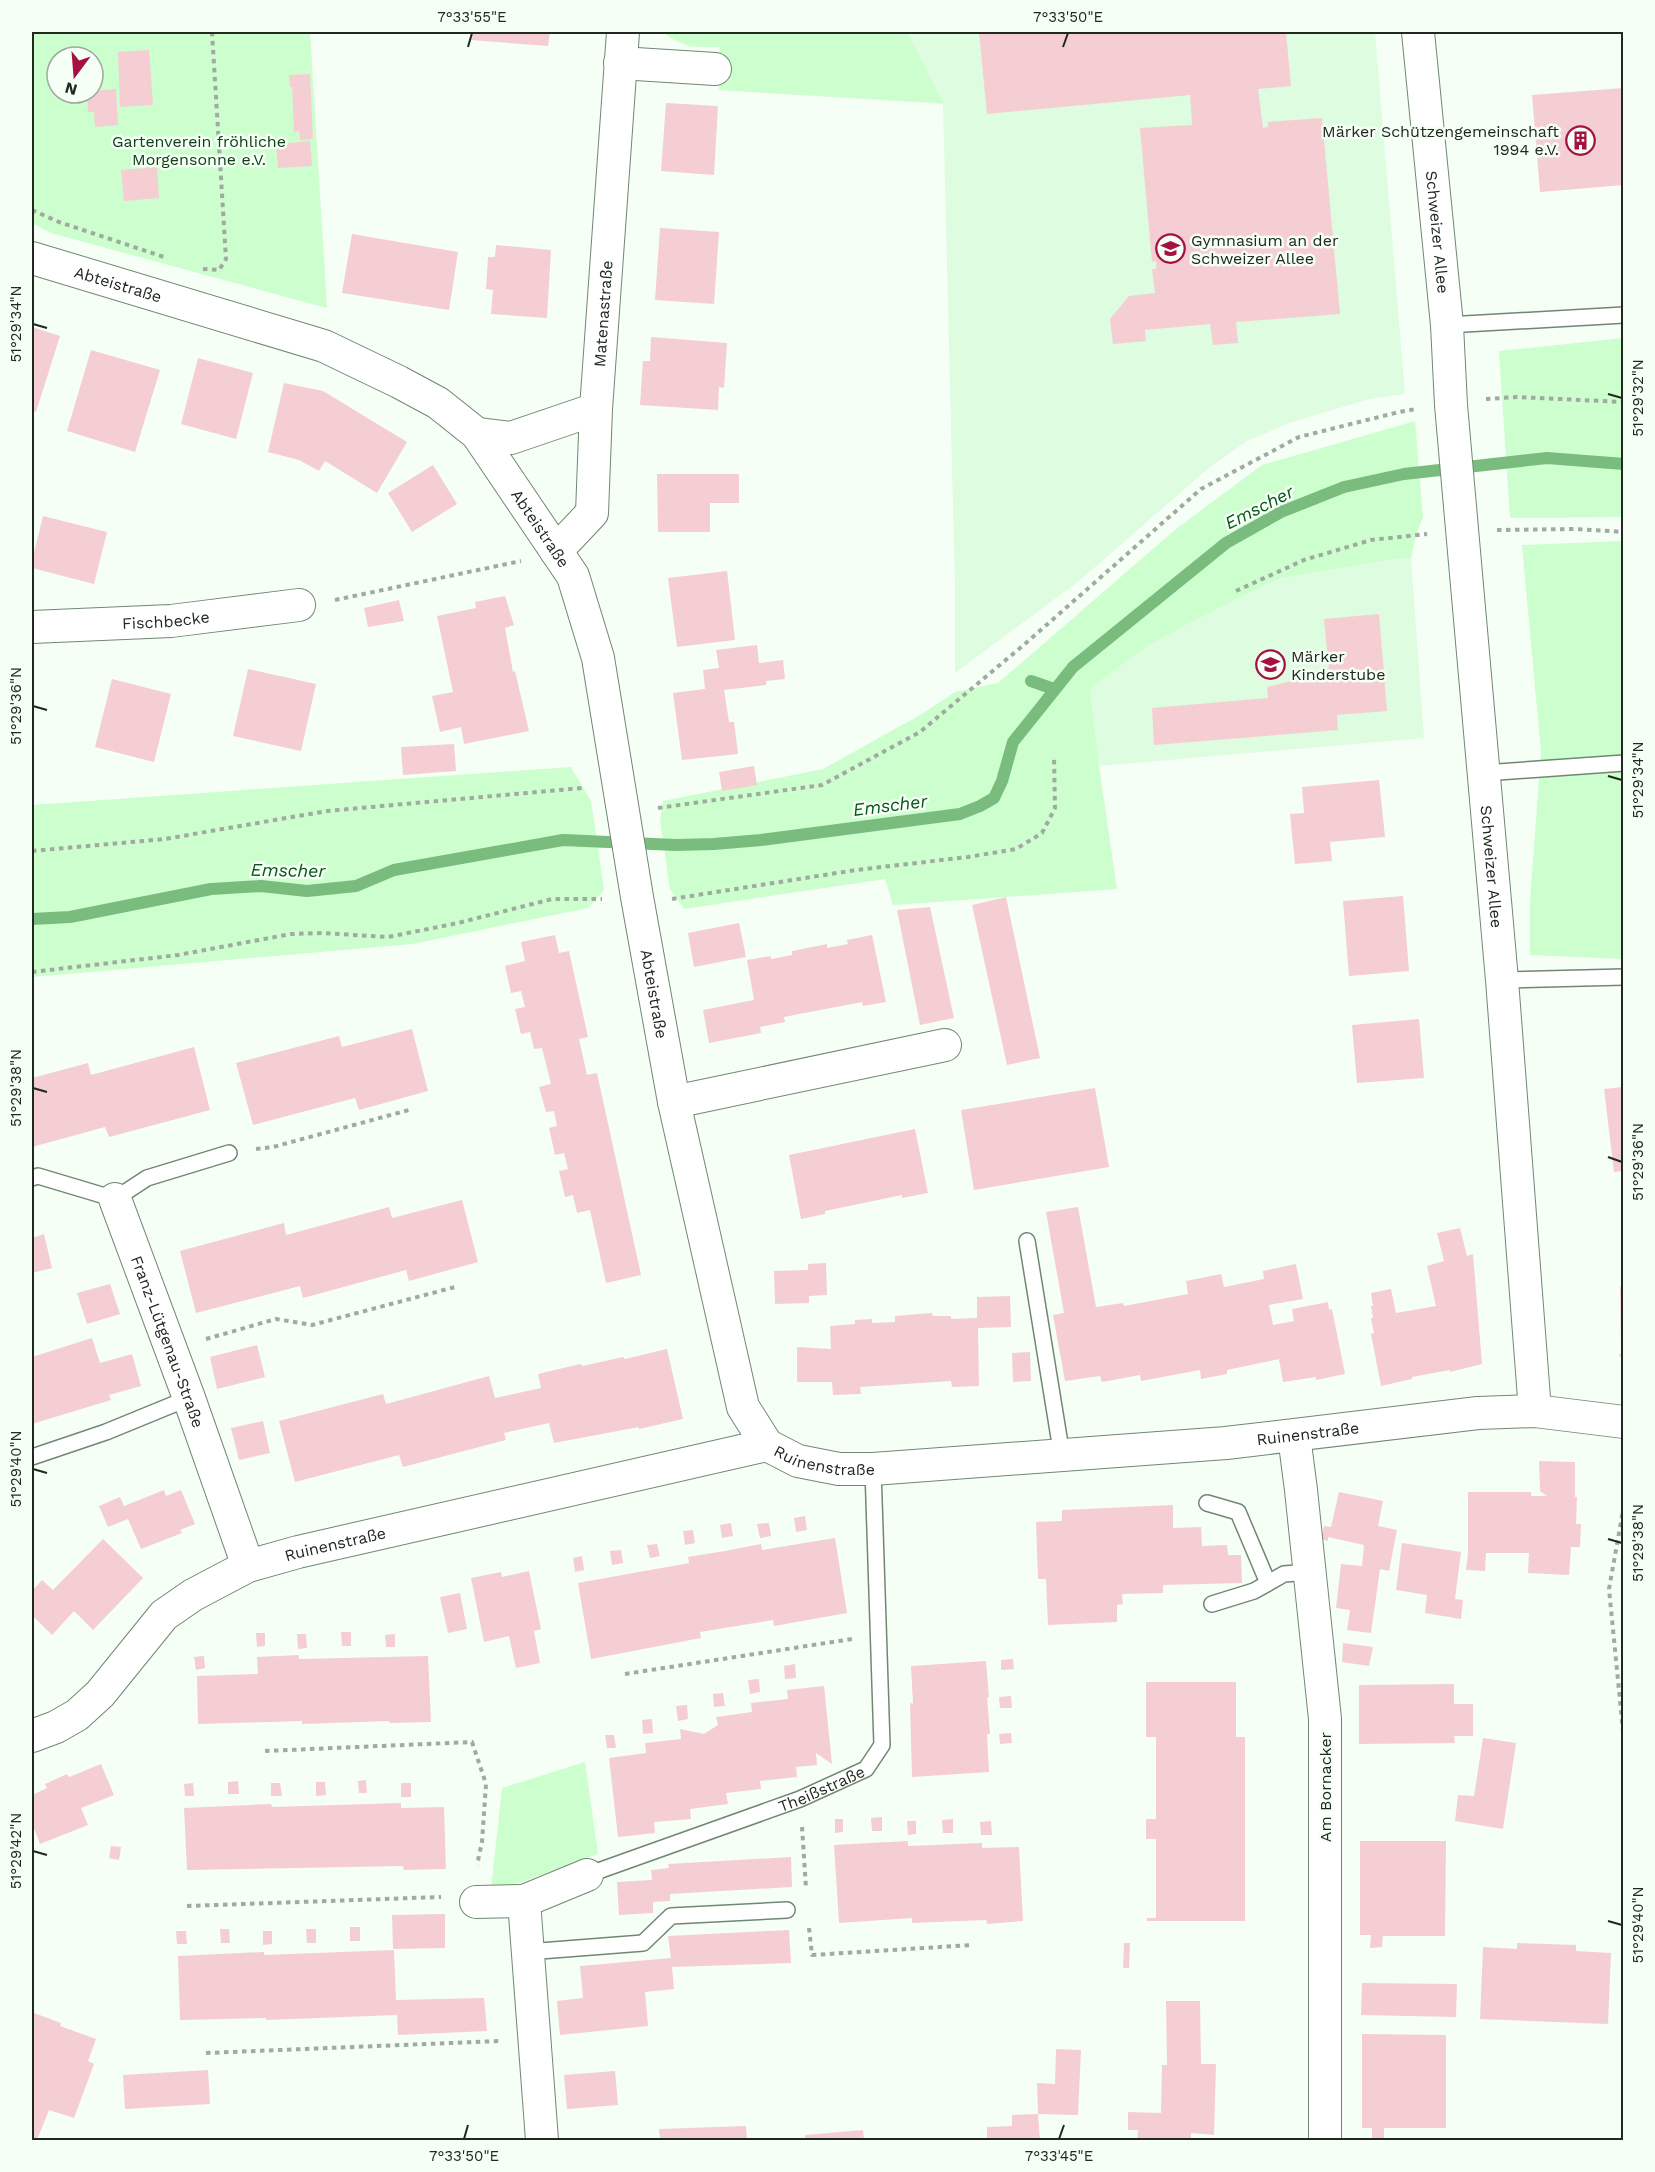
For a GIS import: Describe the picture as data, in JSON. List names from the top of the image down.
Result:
{
  "streets": {
    "street": [
      "Schweizer Allee",
      "Abteistraße",
      "Matenastraße",
      "Fischbecke",
      "Franz-Lütgenau-Straße",
      "Ruinenstraße",
      "Theißstraße",
      "Am Bornacker"
    ]
  },
  "crossings": [
    ["Schweizer Allee", "Ruinenstraße"],
    ["Abteistraße", "Matenastraße"],
    ["Abteistraße", "Ruinenstraße"],
    ["Franz-Lütgenau-Straße", "Ruinenstraße"],
    ["Ruinenstraße", "Theißstraße"],
    ["Ruinenstraße", "Am Bornacker"]
  ],
  "water": ["Emscher"],
  "parks": ["Gartenverein fröhliche Morgensonne e.V."],
  "places": {
    "building": ["Märker Schützengemeinschaft 1994 e.V."],
    "school or university": ["Gymnasium an der Schweizer Allee", "Märker Kinderstube"]
  },
  "north": "bottom",
  "coordinates": [
    "7°33'55\"E",
    "7°33'50\"E",
    "51°29'34\"N",
    "51°29'32\"N",
    "51°29'36\"N",
    "51°29'38\"N",
    "51°29'40\"N",
    "51°29'42\"N",
    "7°33'45\"E"
  ]
}
